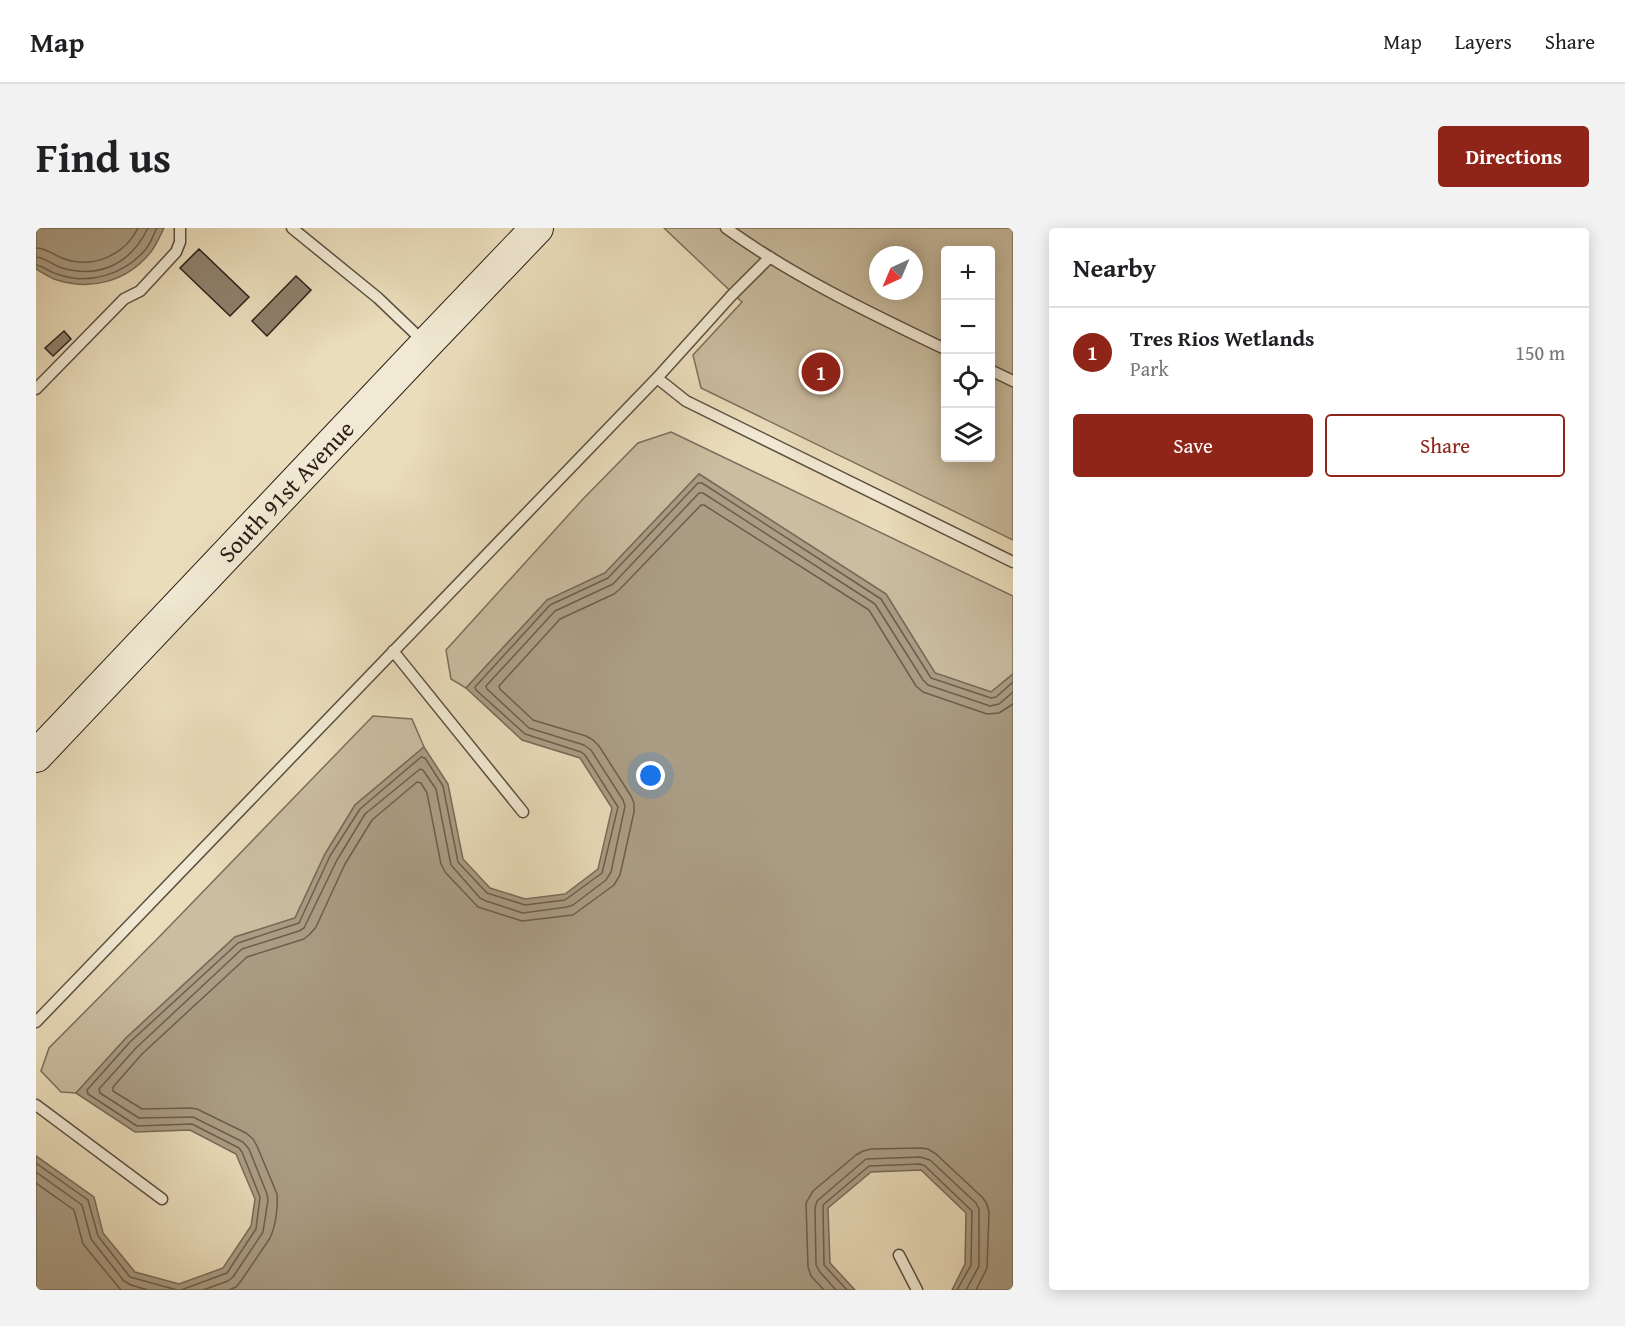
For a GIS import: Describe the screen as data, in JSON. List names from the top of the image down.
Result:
{
  "streets": {
    "main road": ["South 91st Avenue"]
  },
  "north": "bottom left",
  "page": {
    "header": "Map",
    "nav": ["Map", "Layers", "Share"],
    "title": "Find us",
    "buttons": [
      "Directions",
      ["Save", "Share"]
    ],
    "heading": "Nearby",
    "map_buttons": ["+", "−"],
    "list": [
      {
        "mark": "1",
        "name": "Tres Rios Wetlands",
        "note": "Park",
        "value": "150 m"
      }
    ],
    "pins": "1"
  }
}
